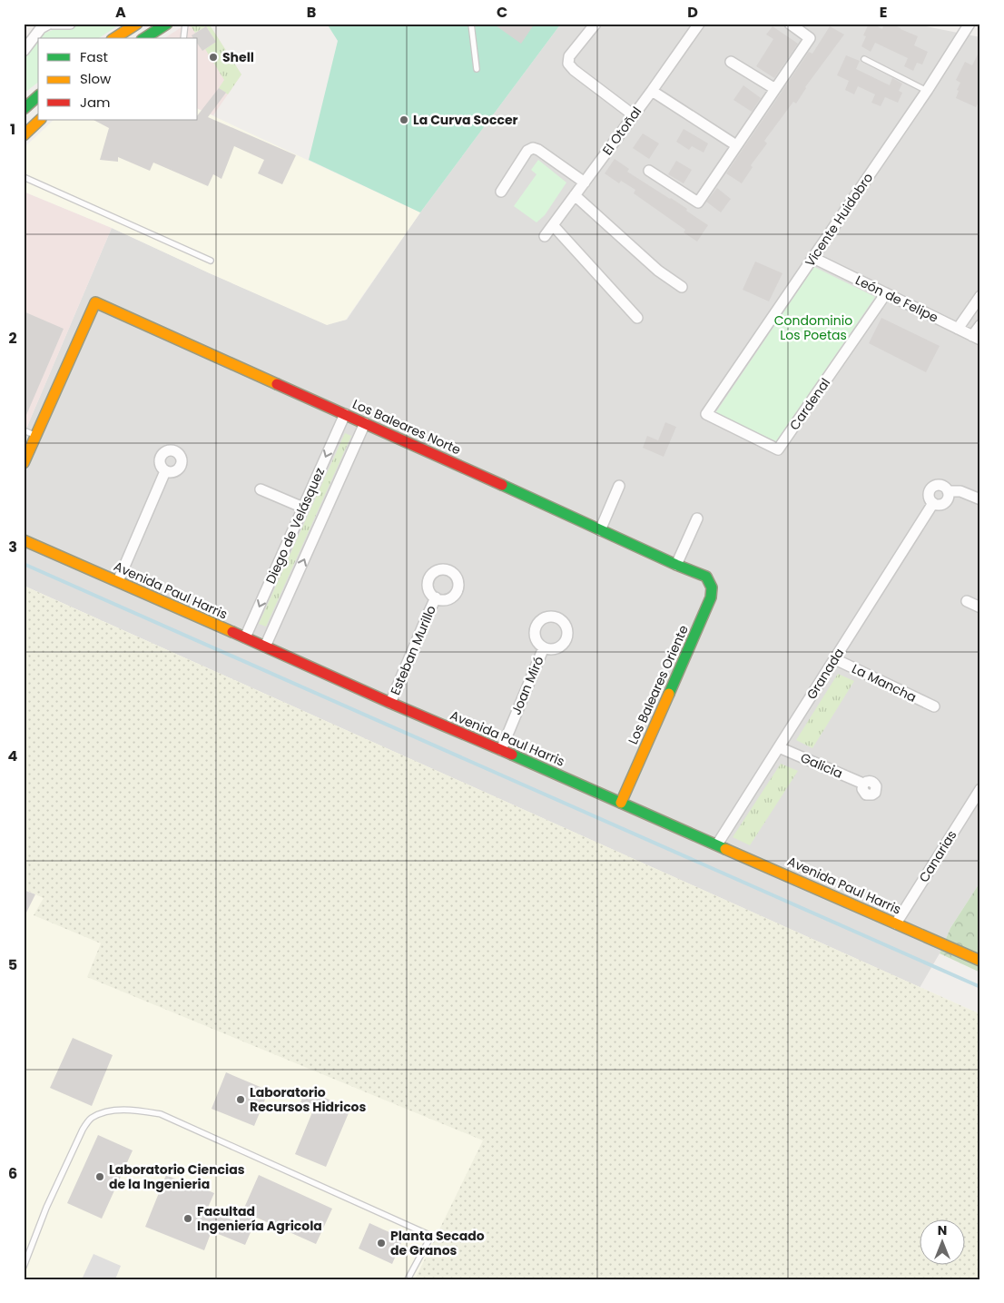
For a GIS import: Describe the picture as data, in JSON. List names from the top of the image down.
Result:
{
  "streets": {
    "street": [
      "El Otoñal",
      "Vicente Huidobro",
      "León de Felipe",
      "Cardenal",
      "Los Baleares Norte",
      "Diego de Velásquez",
      "Avenida Paul Harris",
      "Esteban Murillo",
      "Granada",
      "La Mancha",
      "Los Baleares Oriente",
      "Joan Miró",
      "Galicia",
      "Canarias"
    ]
  },
  "crossings": [
    ["Vicente Huidobro", "León de Felipe"],
    ["Vicente Huidobro", "Cardenal"],
    ["León de Felipe", "Cardenal"],
    ["Los Baleares Norte", "Diego de Velásquez"],
    ["Los Baleares Norte", "Los Baleares Oriente"],
    ["Diego de Velásquez", "Avenida Paul Harris"],
    ["Avenida Paul Harris", "Esteban Murillo"],
    ["Avenida Paul Harris", "Granada"],
    ["Avenida Paul Harris", "Los Baleares Oriente"],
    ["Avenida Paul Harris", "Joan Miró"],
    ["Avenida Paul Harris", "Canarias"],
    ["Granada", "La Mancha"],
    ["Granada", "Galicia"]
  ],
  "parks": ["Condominio Los Poetas"],
  "places": [
    "Shell",
    "La Curva Soccer",
    "Laboratorio Recursos Hidricos",
    "Laboratorio Ciencias de la Ingenieria",
    "Facultad Ingeniería Agricola",
    "Planta Secado de Granos"
  ],
  "legend": ["Fast", "Slow", "Jam"],
  "north": "top",
  "grid": {
    "columns": [
      "A",
      "B",
      "C",
      "D",
      "E"
    ],
    "rows": [
      "1",
      "2",
      "3",
      "4",
      "5",
      "6"
    ]
  }
}
